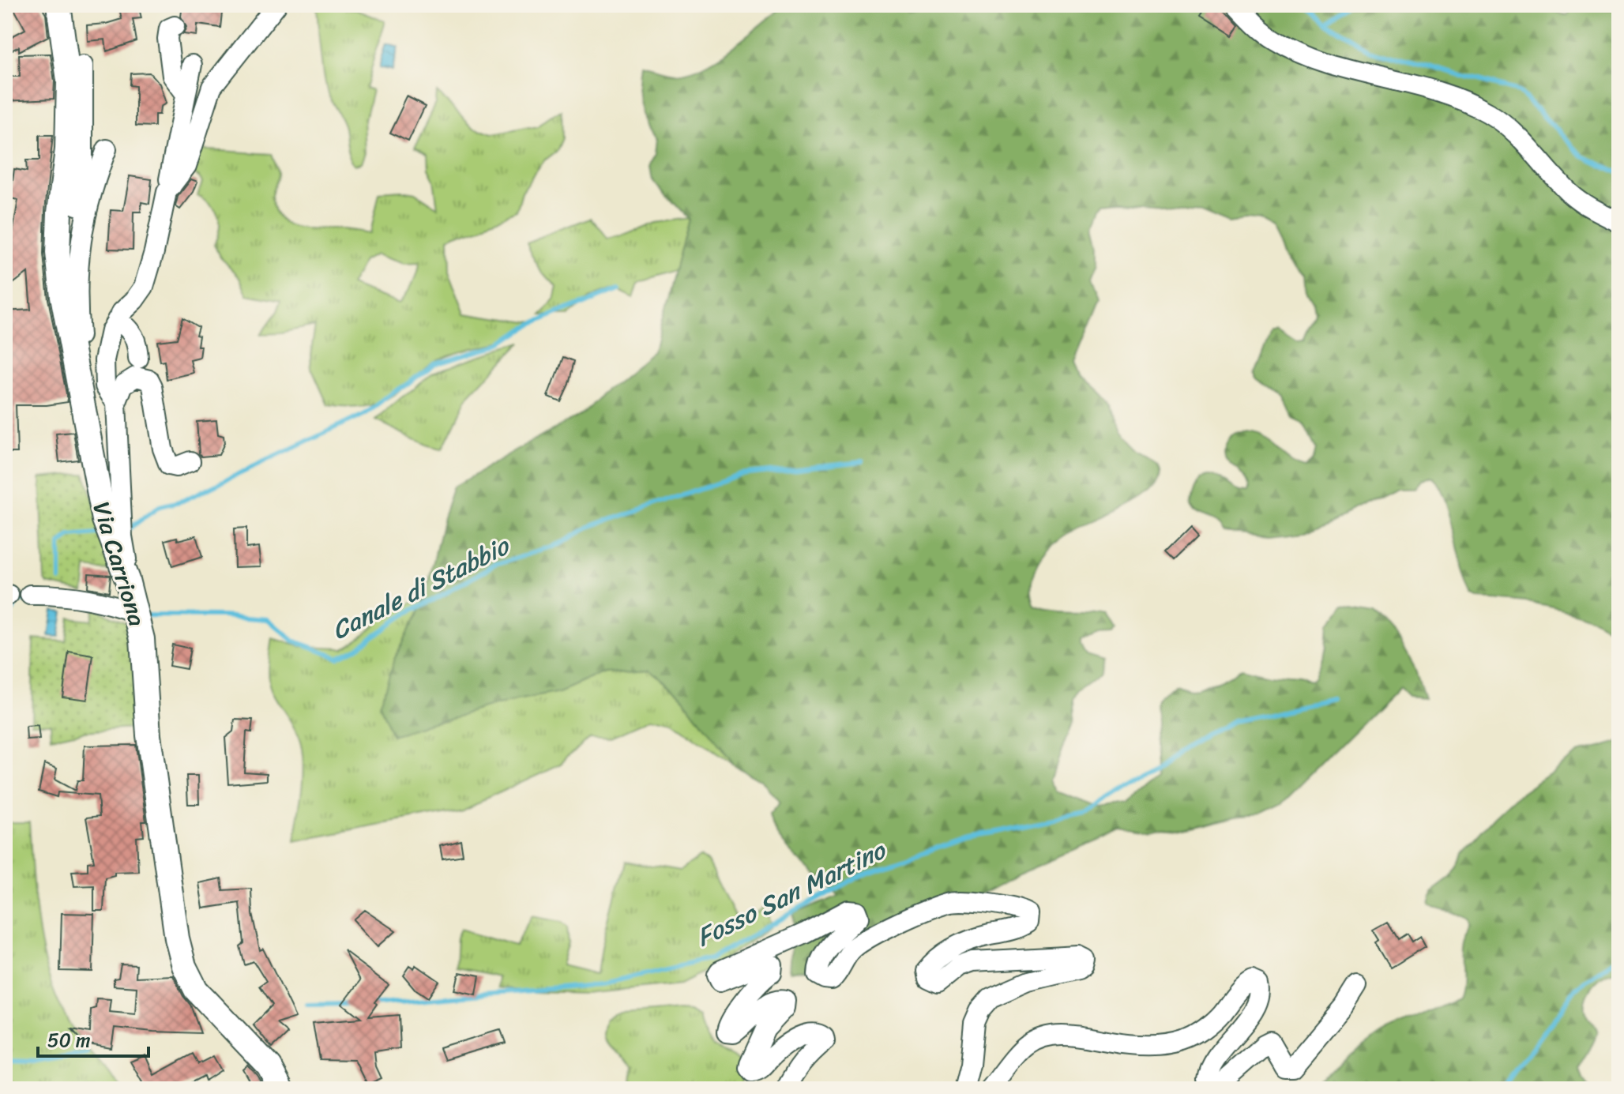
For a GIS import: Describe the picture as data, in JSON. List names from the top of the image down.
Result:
{
  "streets": {
    "main road": ["Via Carriona"]
  },
  "water": ["Canale di Stabbio", "Fosso San Martino"],
  "scale_bar": "50 m"
}
